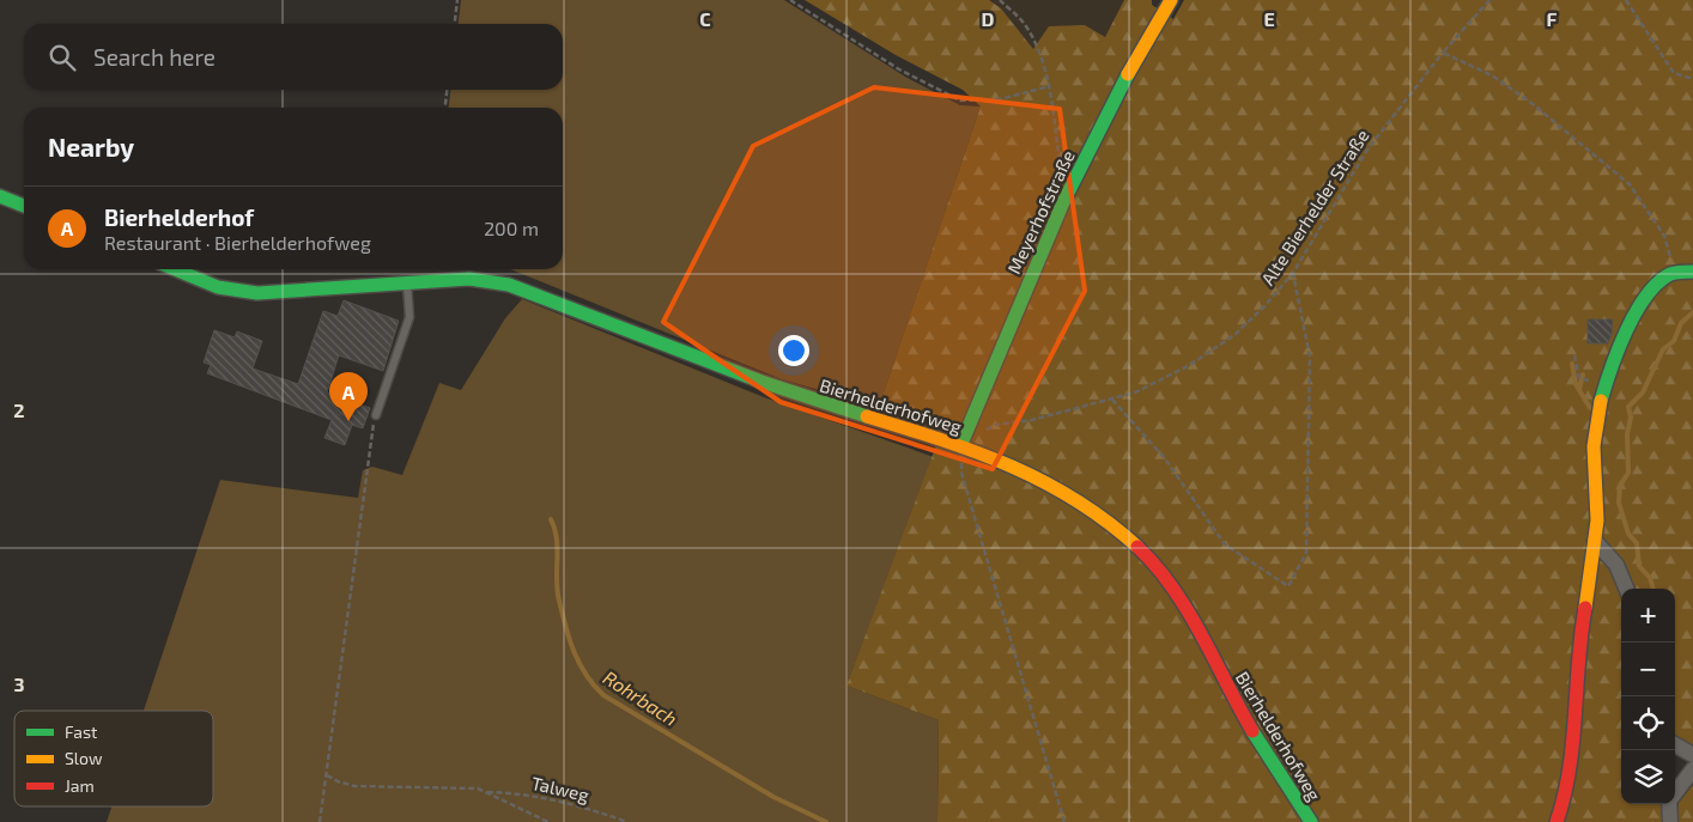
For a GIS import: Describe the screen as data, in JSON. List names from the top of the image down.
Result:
{
  "streets": {
    "street": ["Meyerhofstraße", "Bierhelderhofweg"],
    "path": ["Alte Bierhelder Straße", "Talweg"]
  },
  "crossings": [
    ["Alte Bierhelder Straße", "Meyerhofstraße"],
    ["Alte Bierhelder Straße", "Bierhelderhofweg"],
    ["Meyerhofstraße", "Bierhelderhofweg"]
  ],
  "water": ["Rohrbach"],
  "legend": ["Fast", "Slow", "Jam"],
  "page": {
    "search": "Search here",
    "heading": "Nearby",
    "list": [
      {
        "mark": "A",
        "name": "Bierhelderhof",
        "note": "Restaurant · Bierhelderhofweg",
        "value": "200 m"
      }
    ],
    "pins": "A",
    "map_buttons": ["+", "−"]
  },
  "grid": {
    "columns": [
      "C",
      "D",
      "E",
      "F"
    ],
    "rows": ["2", "3"]
  }
}
